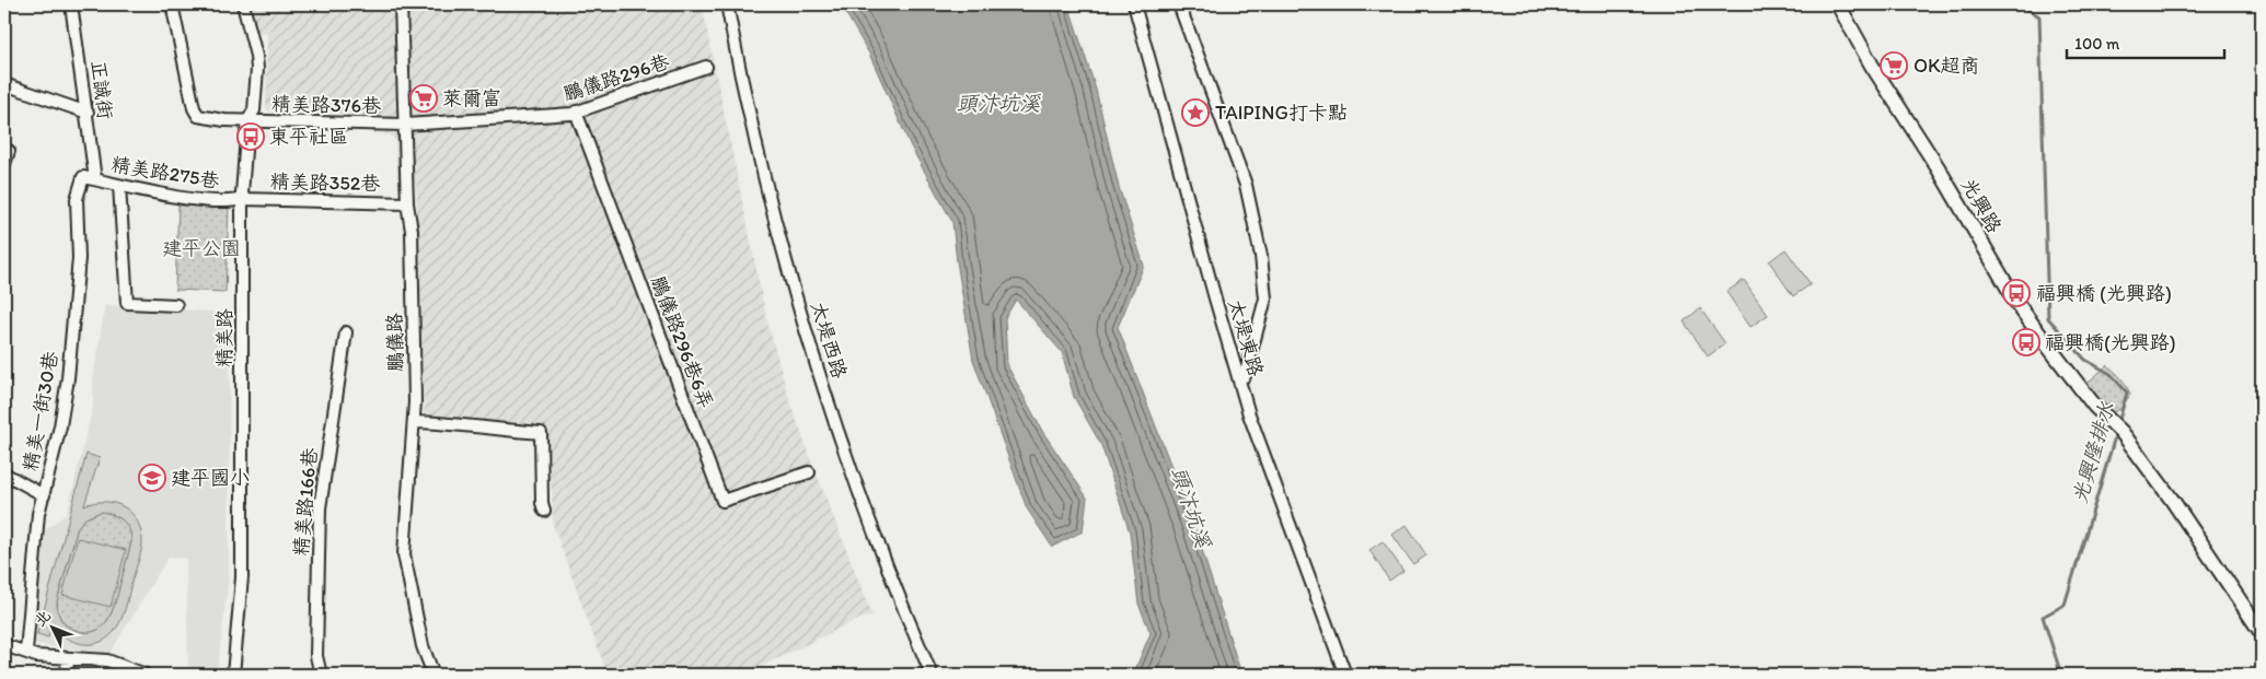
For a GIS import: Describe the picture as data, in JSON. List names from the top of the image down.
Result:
{
  "streets": {
    "main road": ["光興路"],
    "street": [
      "鵬儀路296巷",
      "正誠街",
      "精美路376巷",
      "精美路275巷",
      "精美路352巷",
      "精美路",
      "太堤東路",
      "太堤西路",
      "鵬儀路",
      "鵬儀路296巷6弄",
      "精美一街30巷",
      "精美路166巷"
    ]
  },
  "crossings": [
    ["鵬儀路296巷", "精美路376巷"],
    ["鵬儀路296巷", "鵬儀路"],
    ["鵬儀路296巷", "鵬儀路296巷6弄"],
    ["正誠街", "精美路275巷"],
    ["精美路376巷", "精美路"],
    ["精美路376巷", "鵬儀路"],
    ["精美路275巷", "精美路352巷"],
    ["精美路275巷", "精美路"],
    ["精美路275巷", "精美一街30巷"],
    ["精美路352巷", "精美路"],
    ["精美路352巷", "鵬儀路"]
  ],
  "water": ["頭汴坑溪", "光興隆排水"],
  "parks": ["建平公園"],
  "places": {
    "supermarket": ["OK超商", "萊爾富"],
    "place": ["TAIPING打卡點"],
    "bus stop": ["東平社區", "福興橋 (光興路)", "福興橋(光興路)"],
    "school or university": ["建平國小"]
  },
  "scale_bar": "100 m",
  "north": "top left"
}
